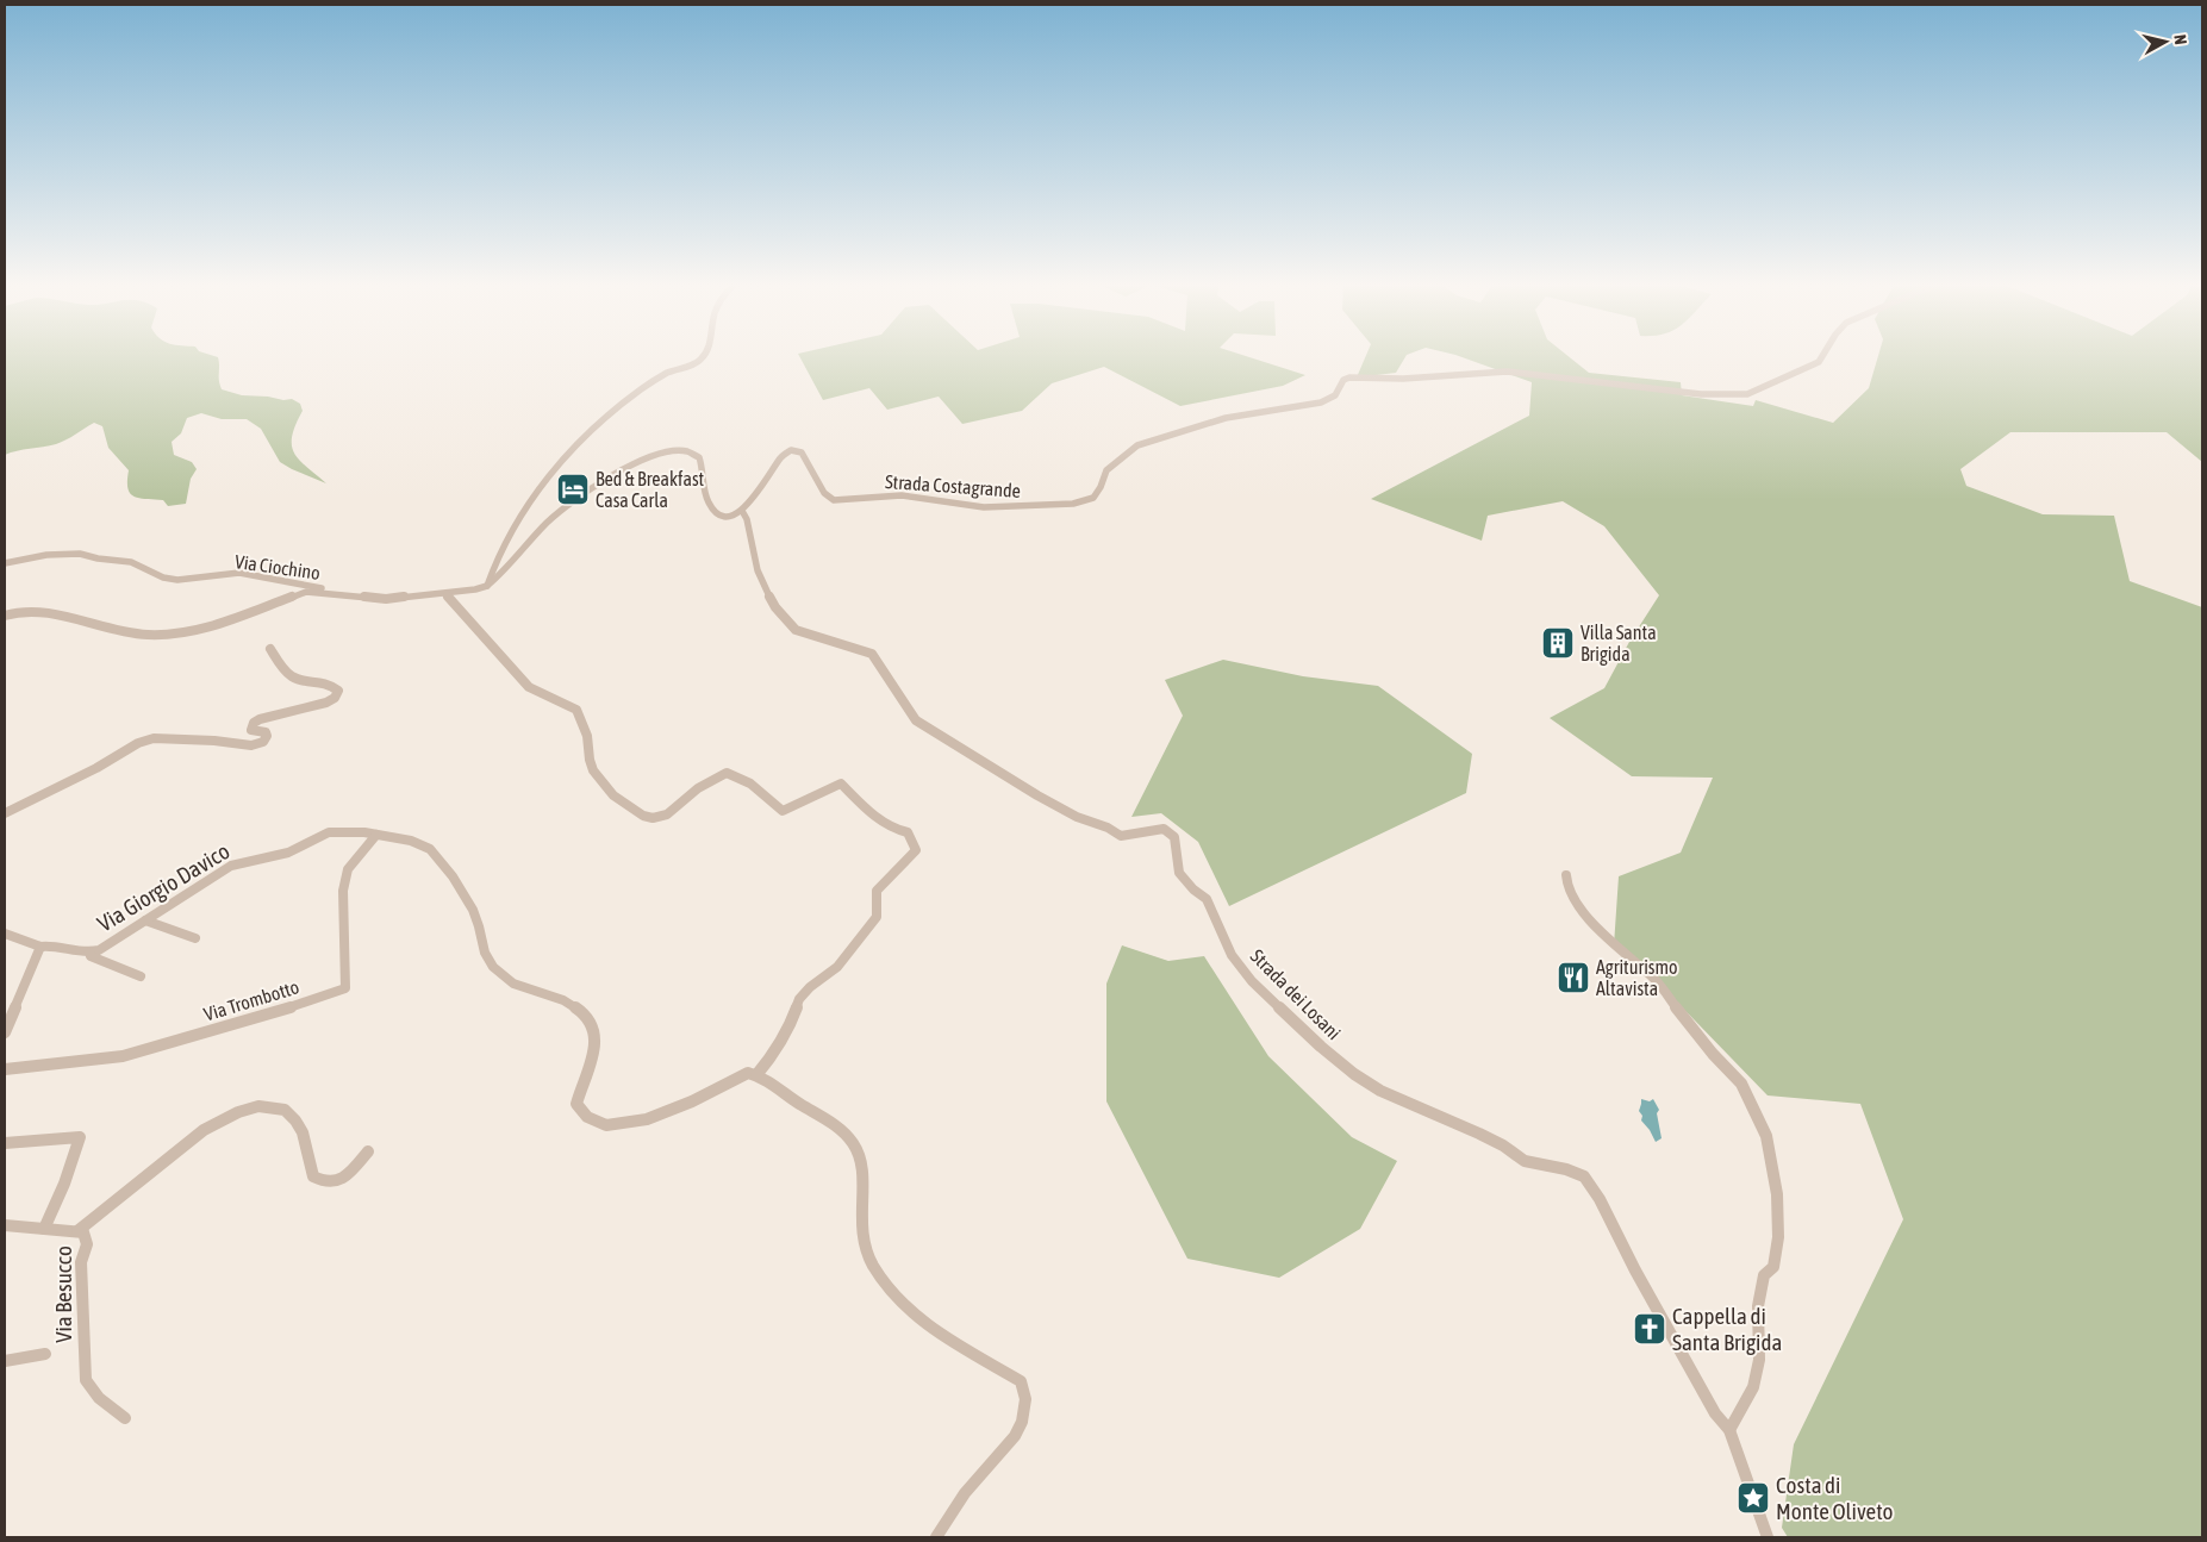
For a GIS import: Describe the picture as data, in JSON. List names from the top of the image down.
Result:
{
  "streets": {
    "street": [
      "Strada Costagrande",
      "Via Ciochino",
      "Via Giorgio Davico",
      "Strada dei Losani",
      "Via Trombotto",
      "Via Besucco"
    ]
  },
  "crossings": [
    ["Strada Costagrande", "Strada dei Losani"],
    ["Via Giorgio Davico", "Via Trombotto"]
  ],
  "places": {
    "hotel": ["Bed & Breakfast Casa Carla"],
    "building": ["Villa Santa Brigida"],
    "restaurant": ["Agriturismo Altavista"],
    "church": ["Cappella di Santa Brigida"],
    "place": ["Costa di Monte Oliveto"]
  },
  "north": "right"
}
